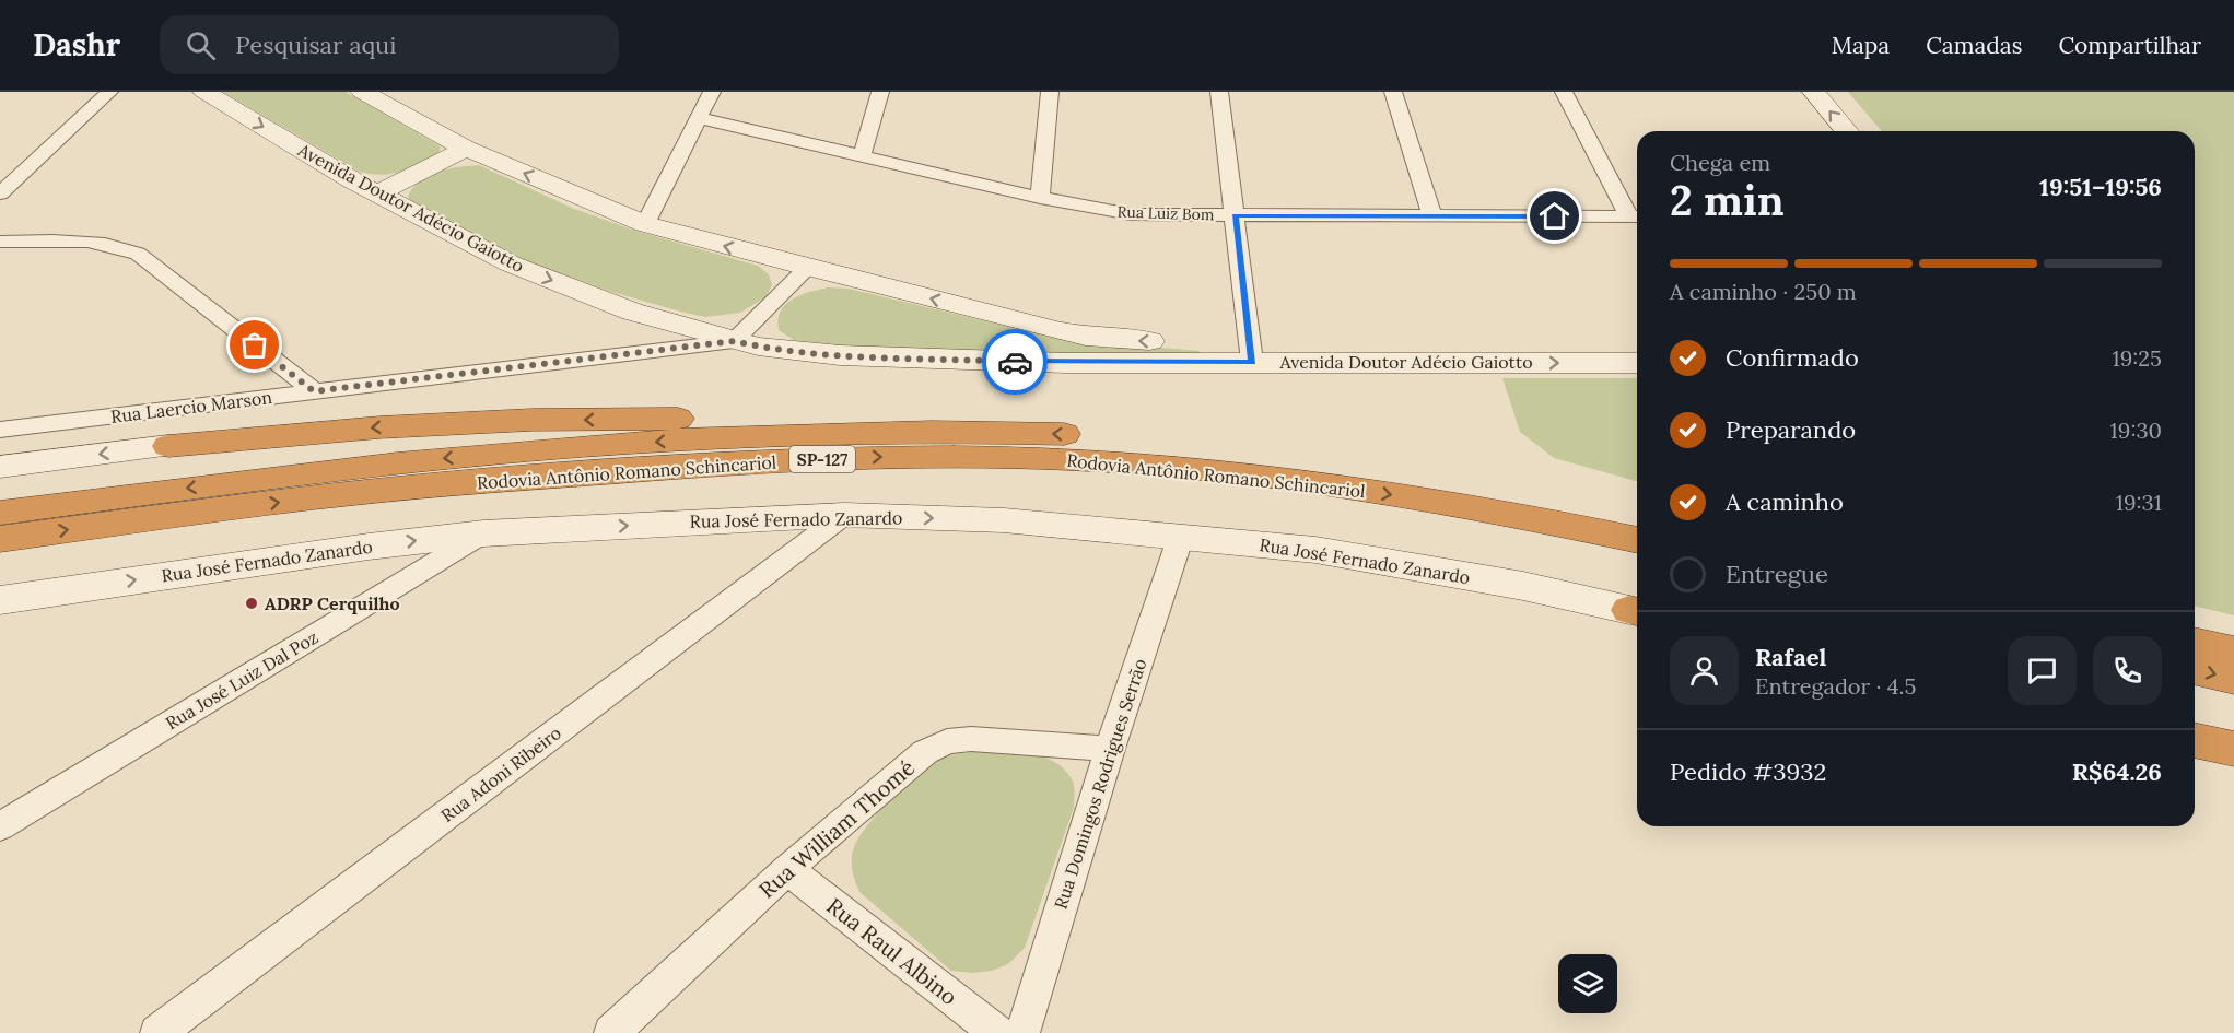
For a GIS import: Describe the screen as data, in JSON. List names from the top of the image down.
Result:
{
  "streets": {
    "highway": ["SP-127", "Rodovia Antônio Romano Schincariol"],
    "street": [
      "Avenida Doutor Adécio Gaiotto",
      "Rua Luiz Bom",
      "Rua Laercio Marson",
      "Rua José Fernado Zanardo",
      "Rua José Luiz Dal Poz",
      "Rua Adoni Ribeiro",
      "Rua Domingos Rodrigues Serrão",
      "Rua William Thomé",
      "Rua Raul Albino"
    ]
  },
  "crossings": [
    ["Avenida Doutor Adécio Gaiotto", "Rua Laercio Marson"],
    ["Rua José Fernado Zanardo", "Rua José Luiz Dal Poz"],
    ["Rua José Fernado Zanardo", "Rua Adoni Ribeiro"],
    ["Rua José Fernado Zanardo", "Rua Domingos Rodrigues Serrão"],
    ["Rua Domingos Rodrigues Serrão", "Rua William Thomé"],
    ["Rua William Thomé", "Rua Raul Albino"]
  ],
  "one_way": ["Rua José Fernado Zanardo"],
  "places": ["ADRP Cerquilho"],
  "page": {
    "header": "Dashr",
    "search": "Pesquisar aqui",
    "nav": ["Mapa", "Camadas", "Compartilhar"],
    "heading": ["2 min", "Chega em", "19:51–19:56"],
    "panel": [
      "Rafael",
      "Entregador · 4.5",
      "Pedido #3932",
      "R$64.26"
    ],
    "bar": "A caminho · 250 m",
    "list": [
      ["Confirmado", "19:25"],
      ["Preparando", "19:30"],
      ["A caminho", "19:31"],
      "Entregue"
    ]
  }
}
